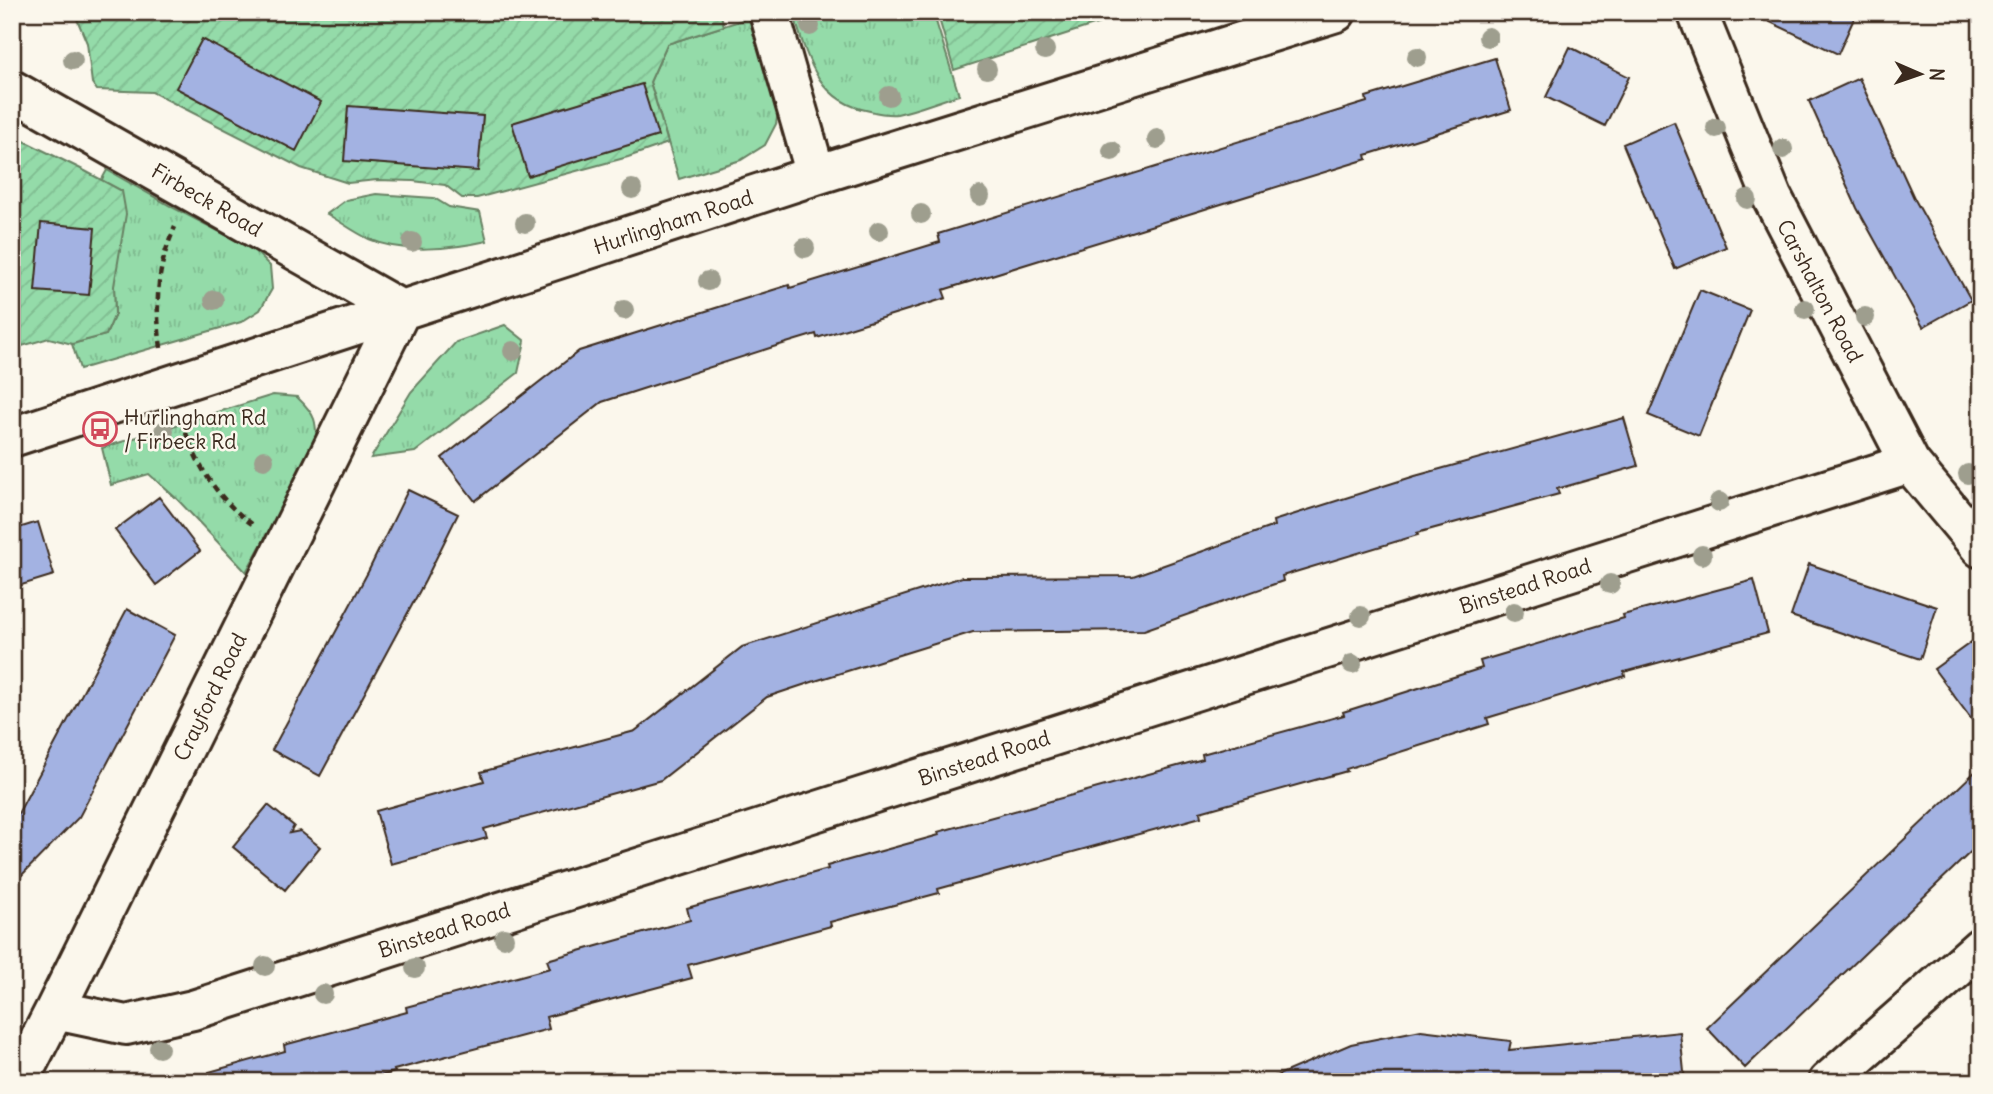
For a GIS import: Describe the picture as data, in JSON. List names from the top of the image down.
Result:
{
  "streets": {
    "street": [
      "Firbeck Road",
      "Hurlingham Road",
      "Carshalton Road",
      "Binstead Road",
      "Crayford Road"
    ]
  },
  "crossings": [
    ["Firbeck Road", "Hurlingham Road"],
    ["Firbeck Road", "Crayford Road"],
    ["Hurlingham Road", "Crayford Road"],
    ["Carshalton Road", "Binstead Road"],
    ["Binstead Road", "Crayford Road"]
  ],
  "places": {
    "bus stop": ["Hurlingham Rd / Firbeck Rd"]
  },
  "north": "right"
}
